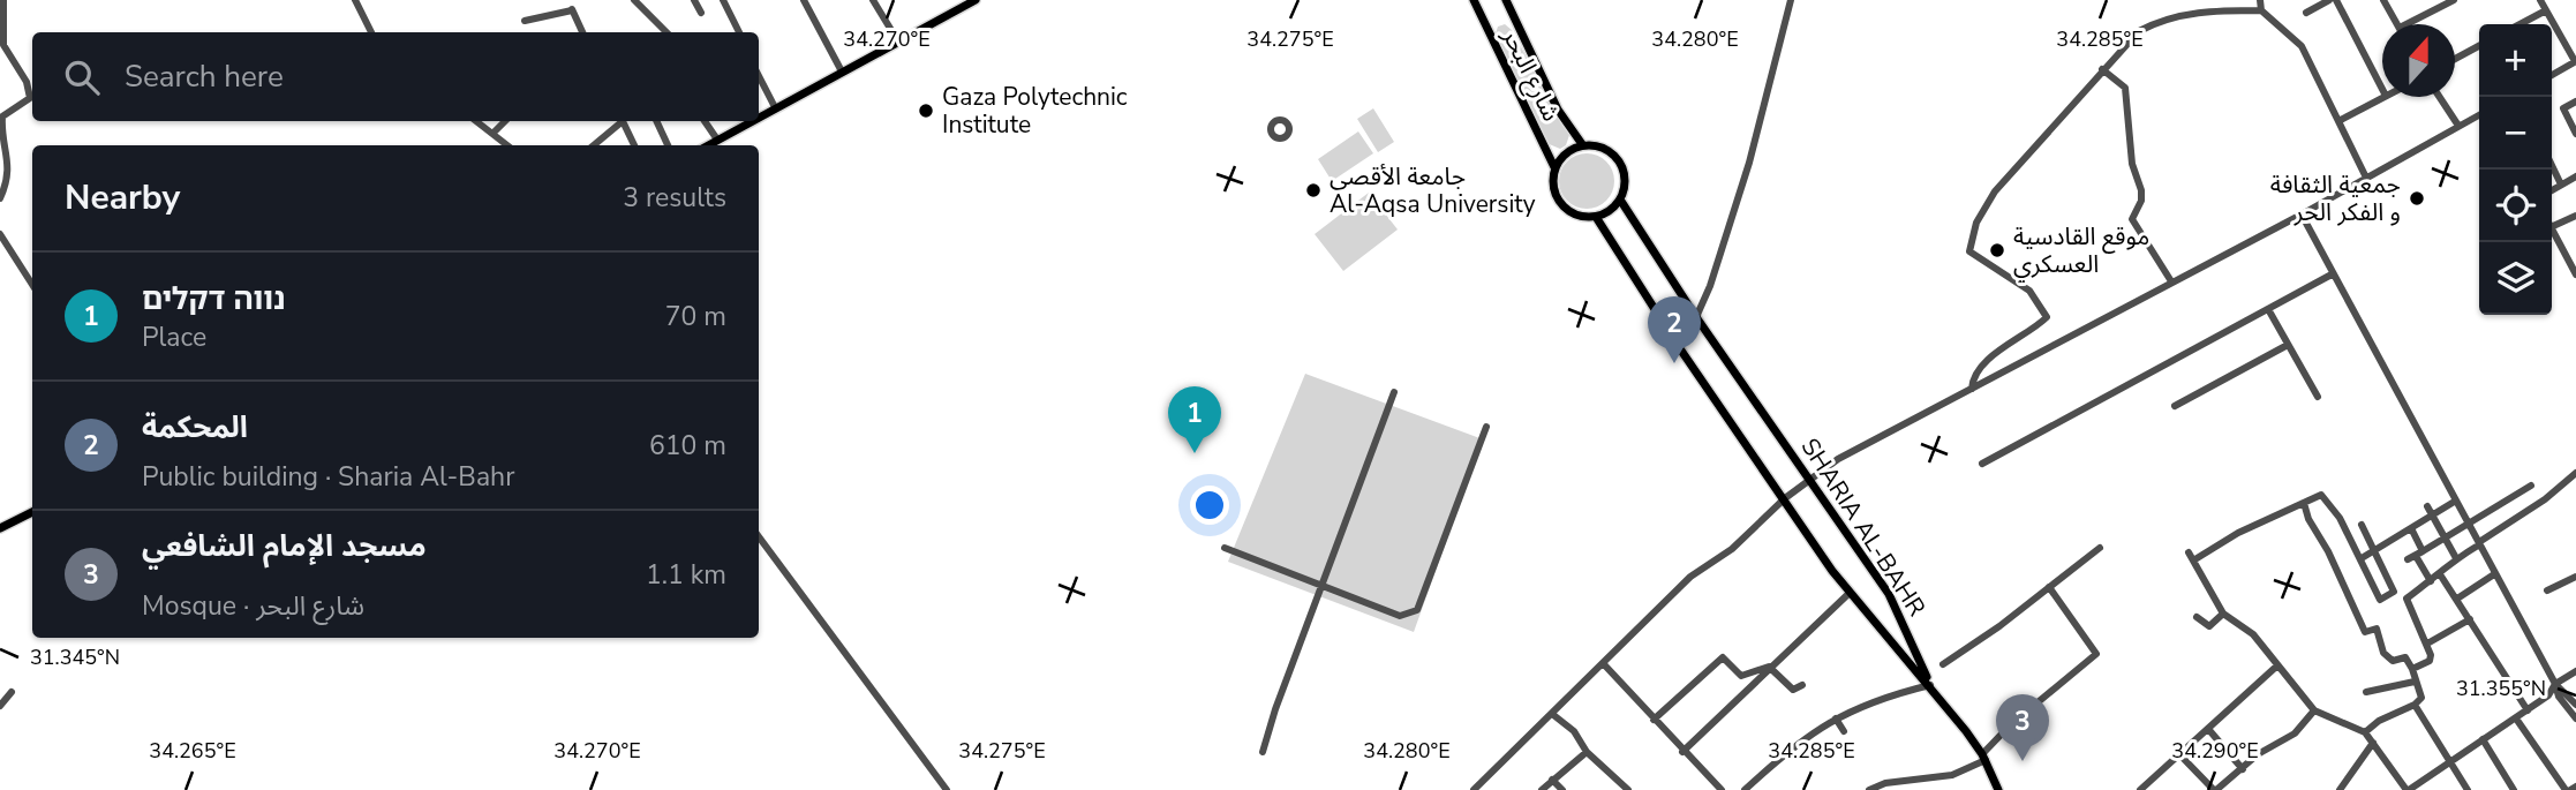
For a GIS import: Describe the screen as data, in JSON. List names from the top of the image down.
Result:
{
  "streets": {
    "main road": ["شارع البحر", "SHARIA AL-BAHR"]
  },
  "crossings": [
    ["شارع البحر", "SHARIA AL-BAHR"]
  ],
  "places": [
    "Gaza Polytechnic Institute",
    "جامعة الأقصى Al-Aqsa University",
    "جمعية الثقافة و الفكر الحر",
    "موقع القادسية العسكري"
  ],
  "north": "top",
  "page": {
    "map_buttons": ["+", "−"],
    "search": "Search here",
    "heading": ["Nearby", "3 results"],
    "list": [
      {
        "mark": "1",
        "name": "נווה דקלים",
        "note": "Place",
        "value": "70 m"
      },
      {
        "mark": "2",
        "name": "المحكمة",
        "note": "Public building · Sharia Al-Bahr",
        "value": "610 m"
      },
      {
        "mark": "3",
        "name": "مسجد الإمام الشافعي",
        "note": "Mosque · شارع البحر",
        "value": "1.1 km"
      }
    ],
    "pins": ["2", "1", "3"]
  },
  "coordinates": [
    "34.270°E",
    "34.275°E",
    "34.280°E",
    "34.285°E",
    "31.345°N",
    "31.355°N",
    "34.265°E",
    "34.290°E"
  ]
}
